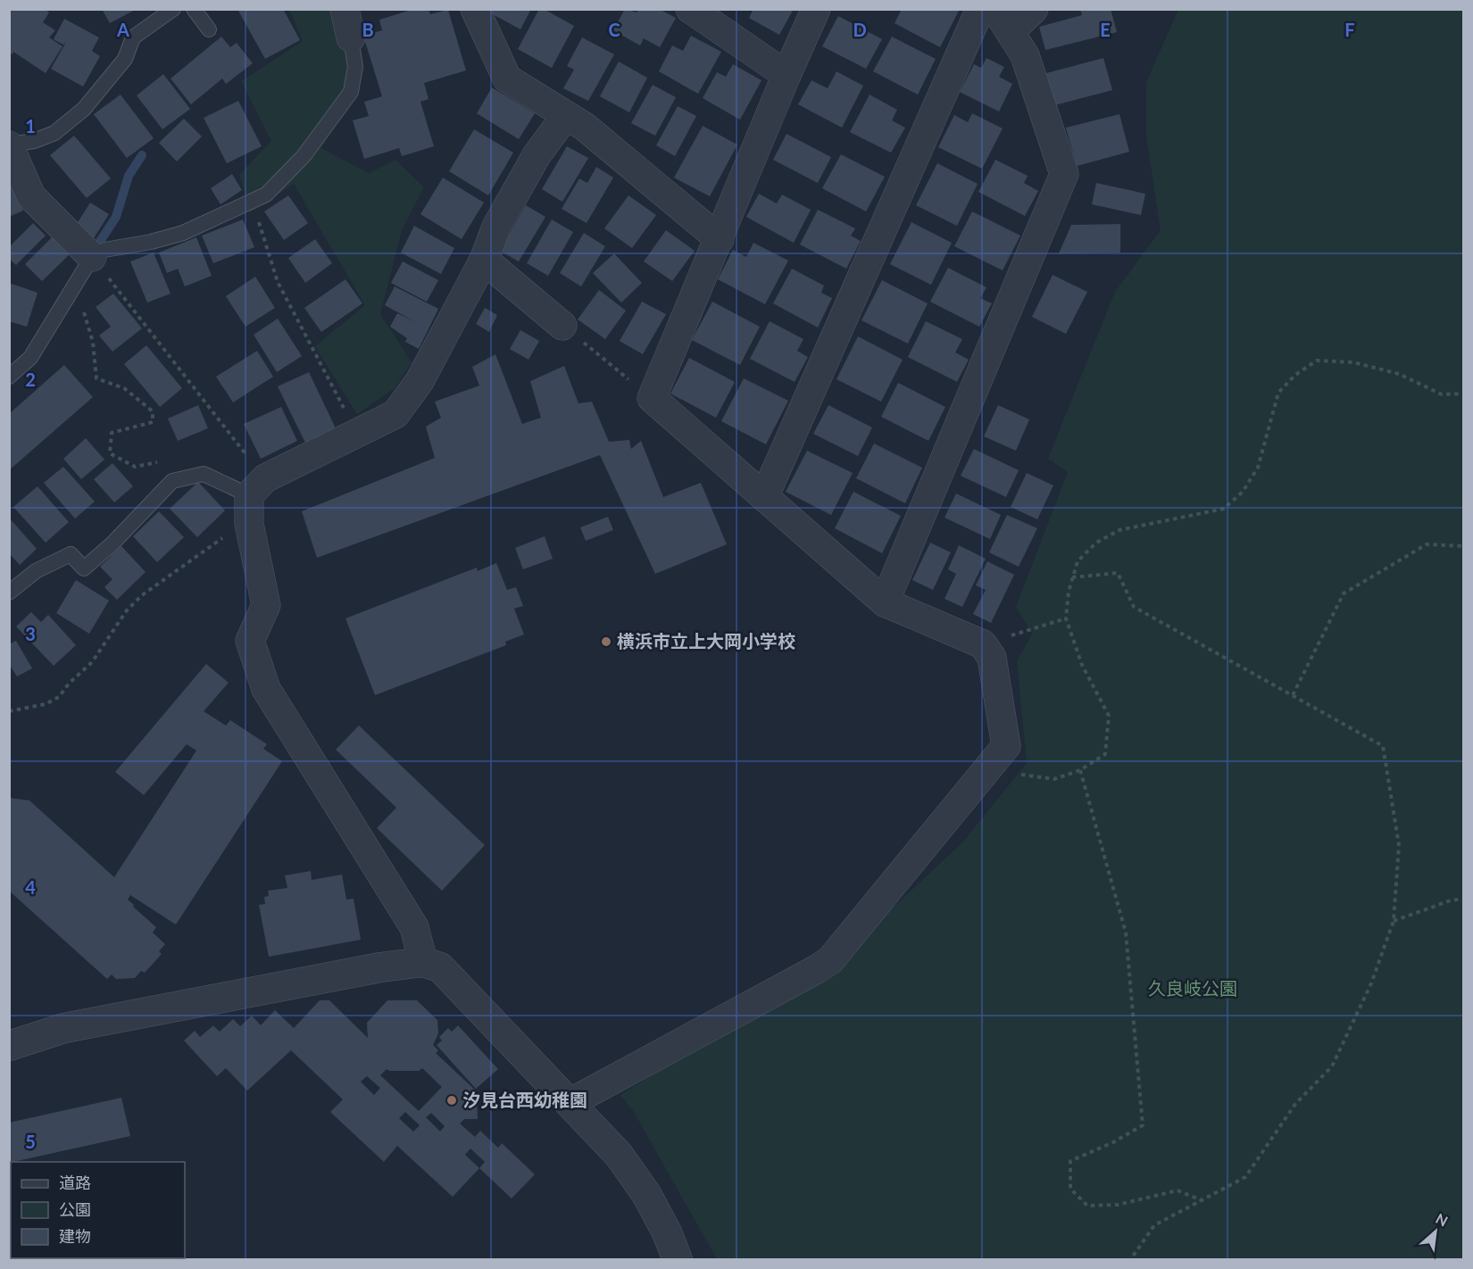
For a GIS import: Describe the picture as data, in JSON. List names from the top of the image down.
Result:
{
  "parks": ["久良岐公園"],
  "places": ["横浜市立上大岡小学校", "汐見台西幼稚園"],
  "legend": ["道路", "公園", "建物"],
  "north": "top right",
  "grid": {
    "columns": [
      "A",
      "B",
      "C",
      "D",
      "E",
      "F"
    ],
    "rows": [
      "1",
      "2",
      "3",
      "4",
      "5"
    ]
  }
}
